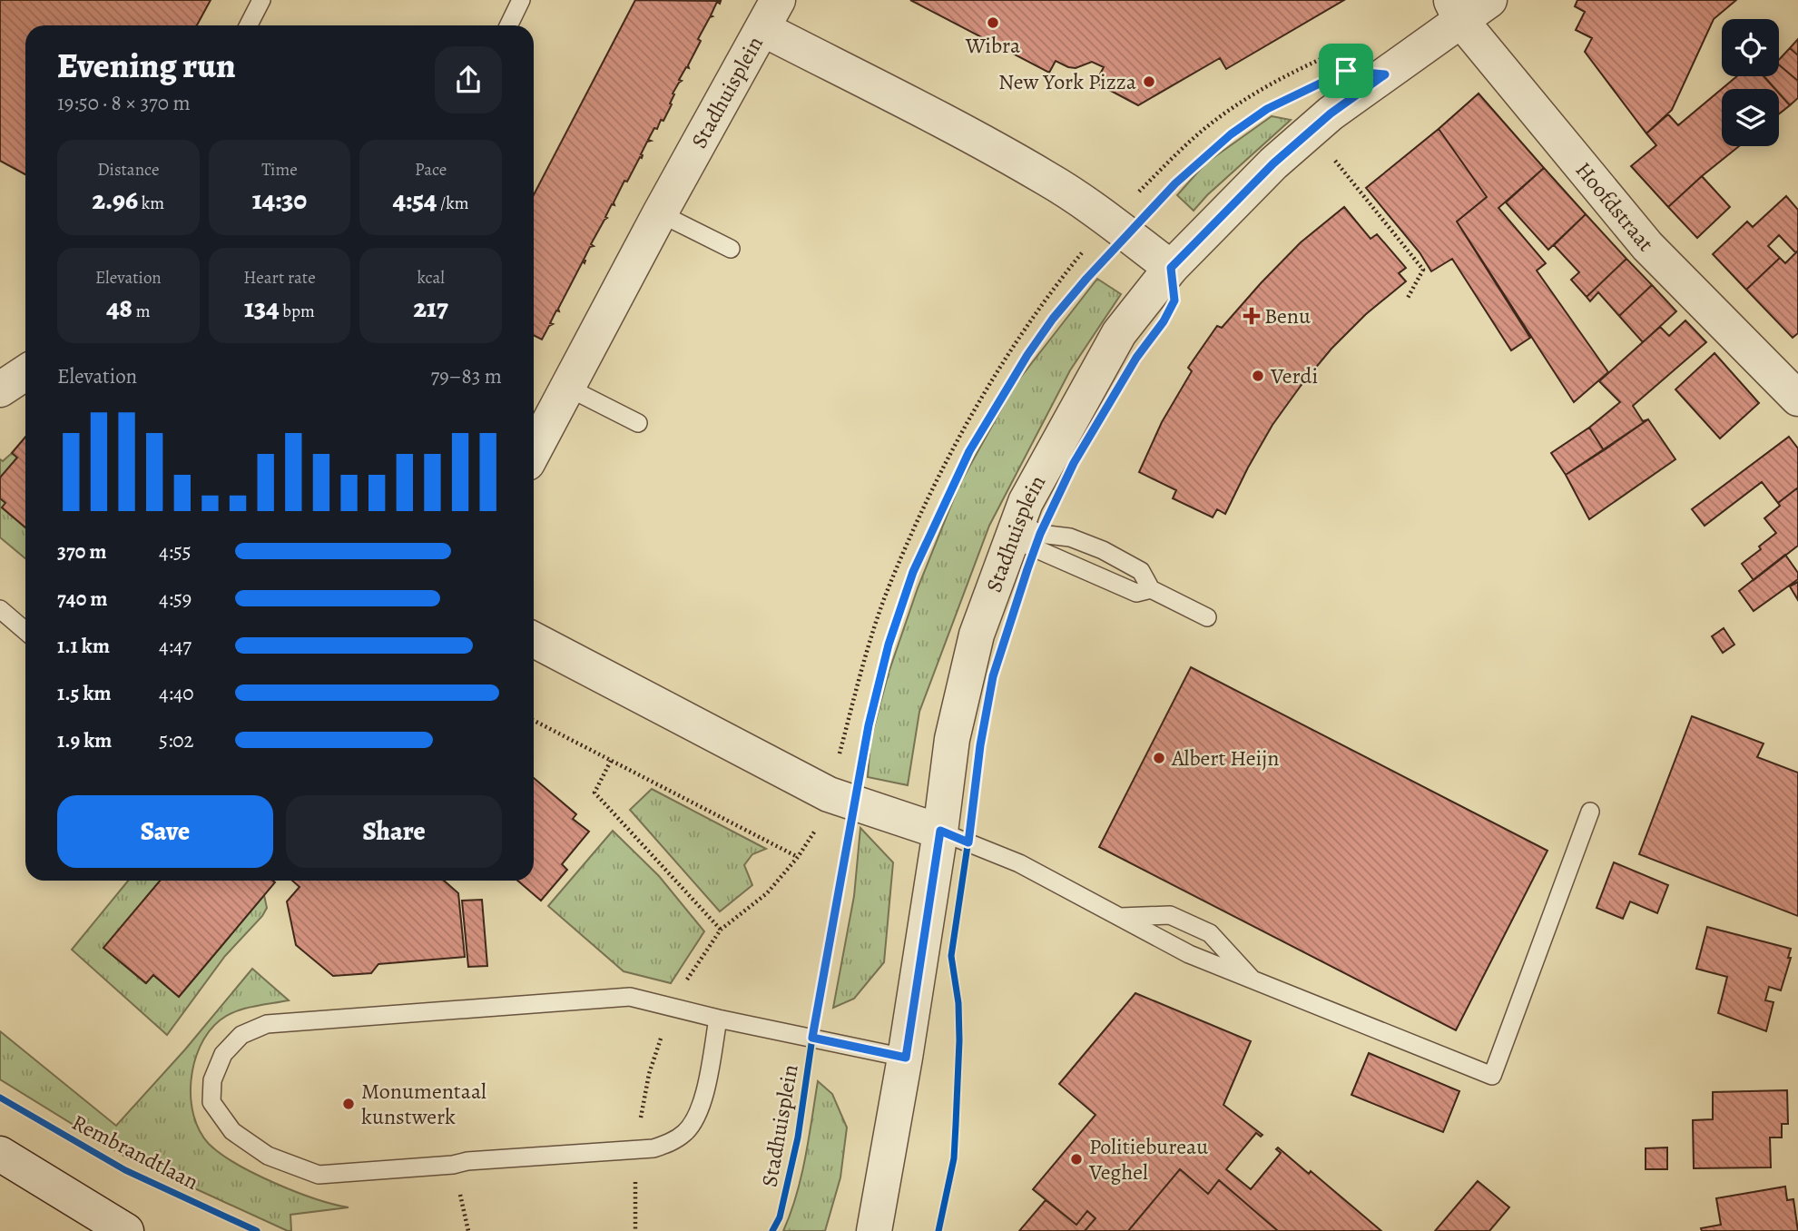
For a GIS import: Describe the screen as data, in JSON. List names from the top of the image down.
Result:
{
  "streets": {
    "street": ["Stadhuisplein", "Hoofdstraat"],
    "cycle path": ["Rembrandtlaan"]
  },
  "crossings": [
    ["Stadhuisplein", "Hoofdstraat"]
  ],
  "places": {
    "other": [
      "Wibra",
      "New York Pizza",
      "Verdi",
      "Albert Heijn",
      "Monumentaal kunstwerk",
      "Politiebureau Veghel"
    ],
    "health": ["Benu"]
  },
  "page": {
    "heading": ["Evening run", "19:50 · 8 × 370 m"],
    "stats": [
      ["Distance", "2.96 km"],
      ["Time", "14:30"],
      ["Pace", "4:54 /km"],
      ["Elevation", "48 m"],
      ["Heart rate", "134 bpm"],
      ["kcal", "217"]
    ],
    "chart": ["Elevation", "79–83 m"],
    "list": [
      {
        "name": "370 m",
        "note": "4:55"
      },
      {
        "name": "740 m",
        "note": "4:59"
      },
      {
        "name": "1.1 km",
        "note": "4:47"
      },
      {
        "name": "1.5 km",
        "note": "4:40"
      },
      {
        "name": "1.9 km",
        "note": "5:02"
      }
    ],
    "buttons": ["Save", "Share"]
  }
}
